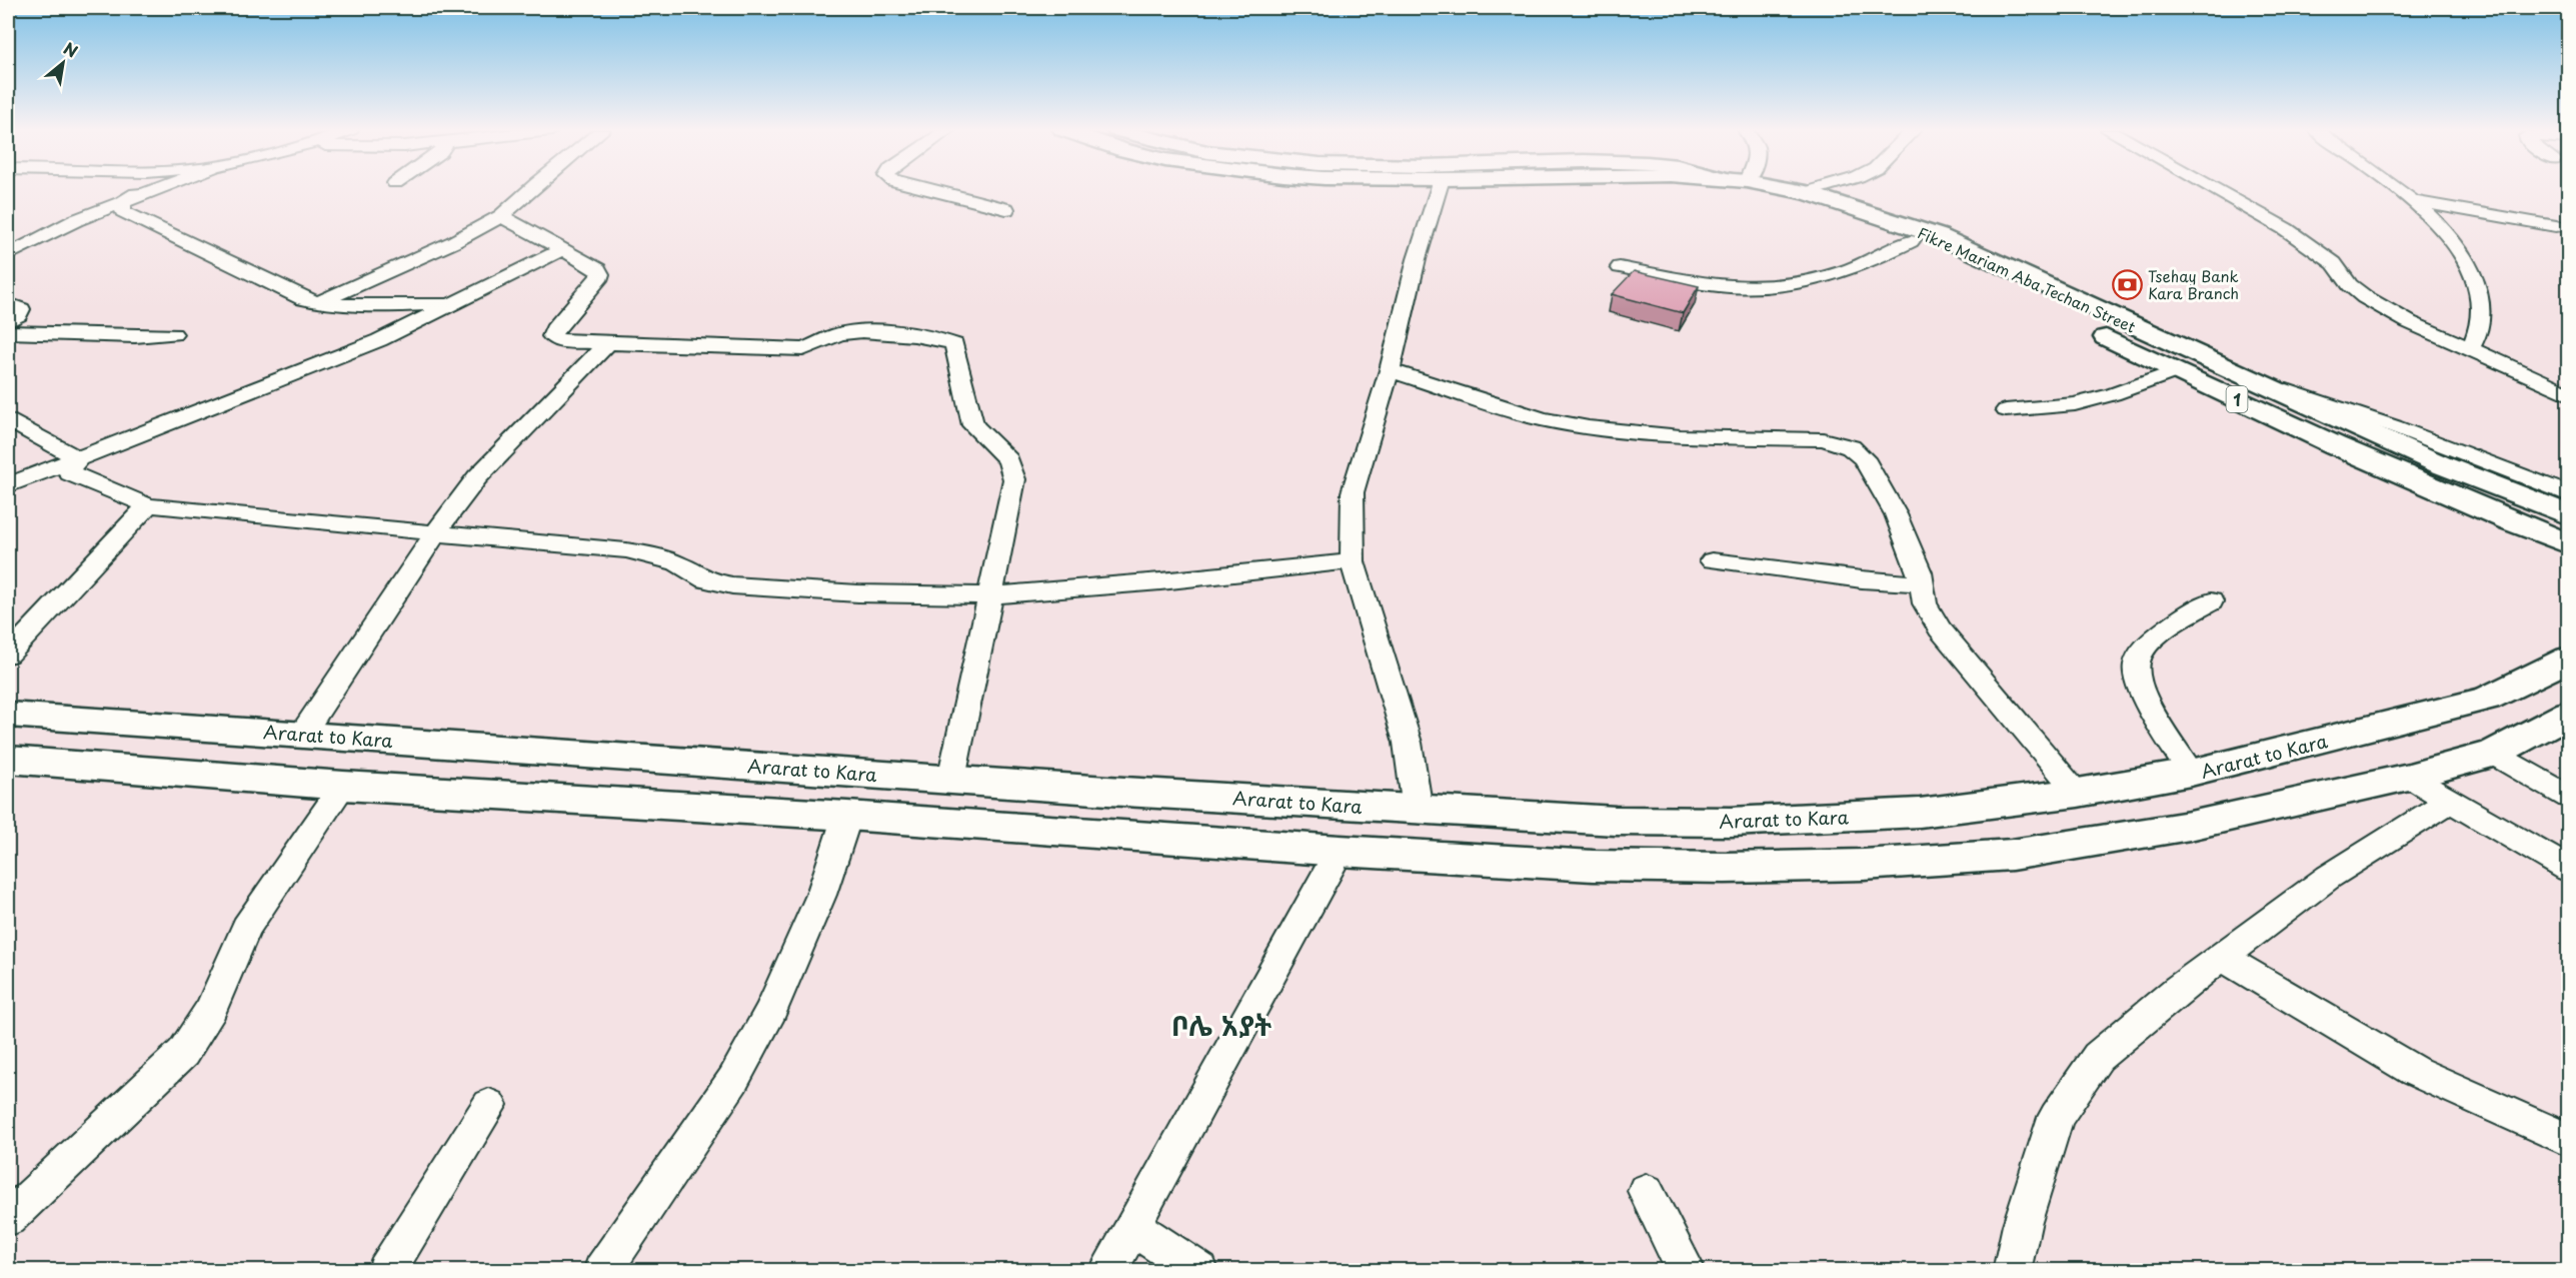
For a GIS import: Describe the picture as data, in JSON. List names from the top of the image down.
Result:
{
  "streets": {
    "main road": ["Fikre Mariam Aba Techan Street", "1", "Ararat to Kara"]
  },
  "districts": ["ቦሌ አያት"],
  "places": {
    "bank": ["Tsehay Bank Kara Branch"]
  },
  "north": "top right"
}
